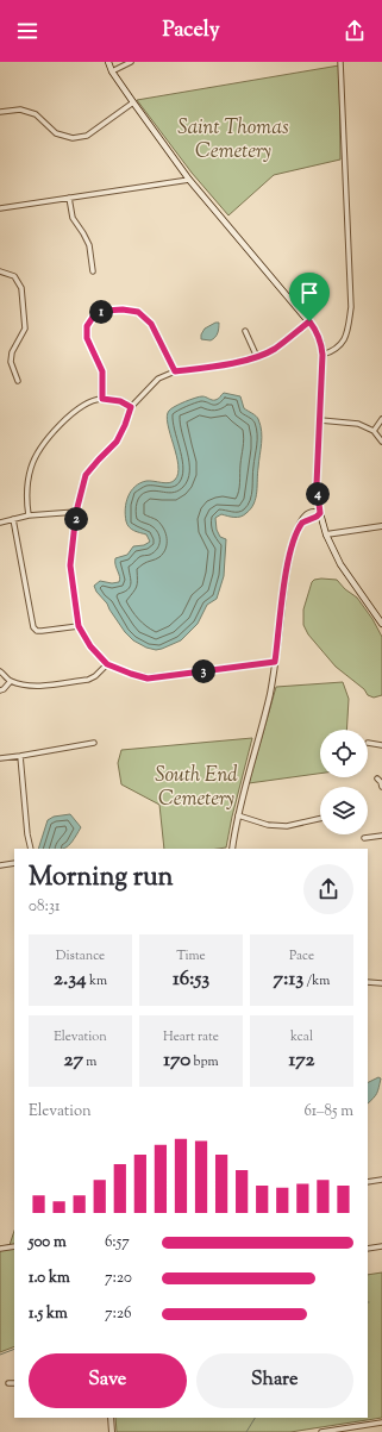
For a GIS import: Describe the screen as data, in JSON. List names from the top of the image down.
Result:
{
  "parks": ["Saint Thomas Cemetery", "South End Cemetery"],
  "page": {
    "header": "Pacely",
    "pins": [
      "1",
      "4",
      "2",
      "3"
    ],
    "heading": ["Morning run", "08:31"],
    "stats": [
      ["Distance", "2.34 km"],
      ["Time", "16:53"],
      ["Pace", "7:13 /km"],
      ["Elevation", "27 m"],
      ["Heart rate", "170 bpm"],
      ["kcal", "172"]
    ],
    "chart": ["Elevation", "61–85 m"],
    "list": [
      {
        "name": "500 m",
        "note": "6:57"
      },
      {
        "name": "1.0 km",
        "note": "7:20"
      },
      {
        "name": "1.5 km",
        "note": "7:26"
      }
    ],
    "buttons": ["Save", "Share"]
  }
}
